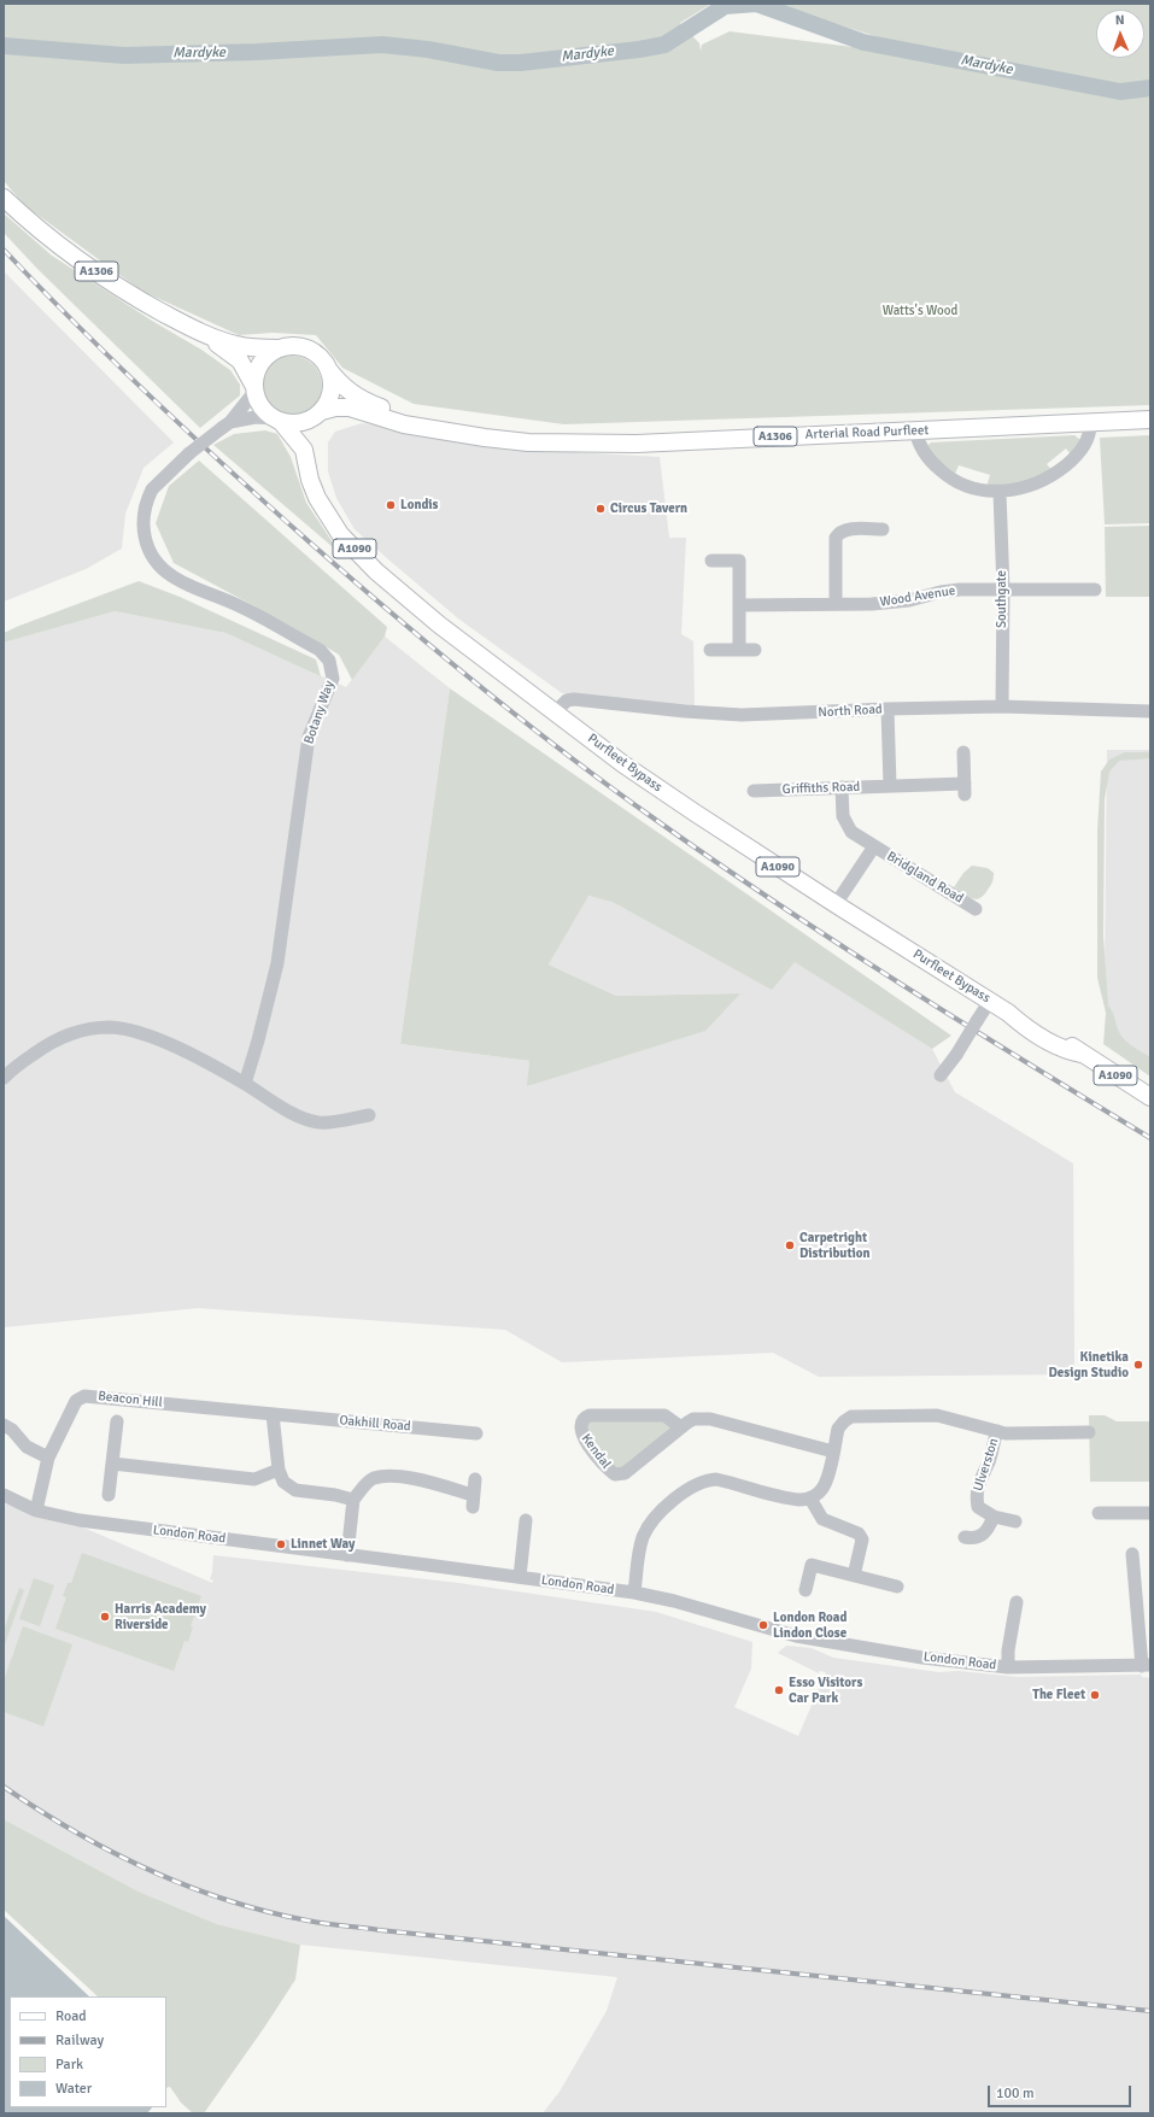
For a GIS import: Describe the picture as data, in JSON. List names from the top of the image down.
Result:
{
  "streets": {
    "main road": [
      "A1306",
      "Arterial Road Purfleet",
      "A1090",
      "Purfleet Bypass"
    ],
    "street": [
      "Wood Avenue",
      "Southgate",
      "North Road",
      "Botany Way",
      "Griffiths Road",
      "Bridgland Road",
      "Beacon Hill",
      "Oakhill Road",
      "Kendal",
      "Ulverston",
      "London Road"
    ]
  },
  "crossings": [
    ["A1306", "Arterial Road Purfleet"],
    ["A1306", "Botany Way"],
    ["A1306", "Purfleet Bypass"],
    ["Arterial Road Purfleet", "Botany Way"],
    ["Arterial Road Purfleet", "Purfleet Bypass"],
    ["Wood Avenue", "Southgate"],
    ["Southgate", "North Road"],
    ["North Road", "Purfleet Bypass"],
    ["Botany Way", "Purfleet Bypass"],
    ["Purfleet Bypass", "Bridgland Road"],
    ["Griffiths Road", "Bridgland Road"],
    ["Beacon Hill", "Oakhill Road"],
    ["Beacon Hill", "London Road"]
  ],
  "water": ["Mardyke"],
  "parks": ["Watts's Wood"],
  "places": [
    "Londis",
    "Circus Tavern",
    "Carpetright Distribution",
    "Kinetika Design Studio",
    "Linnet Way",
    "Harris Academy Riverside",
    "London Road Lindon Close",
    "Esso Visitors Car Park",
    "The Fleet"
  ],
  "legend": [
    "Road",
    "Railway",
    "Park",
    "Water"
  ],
  "scale_bar": "100 m",
  "north": "top"
}
